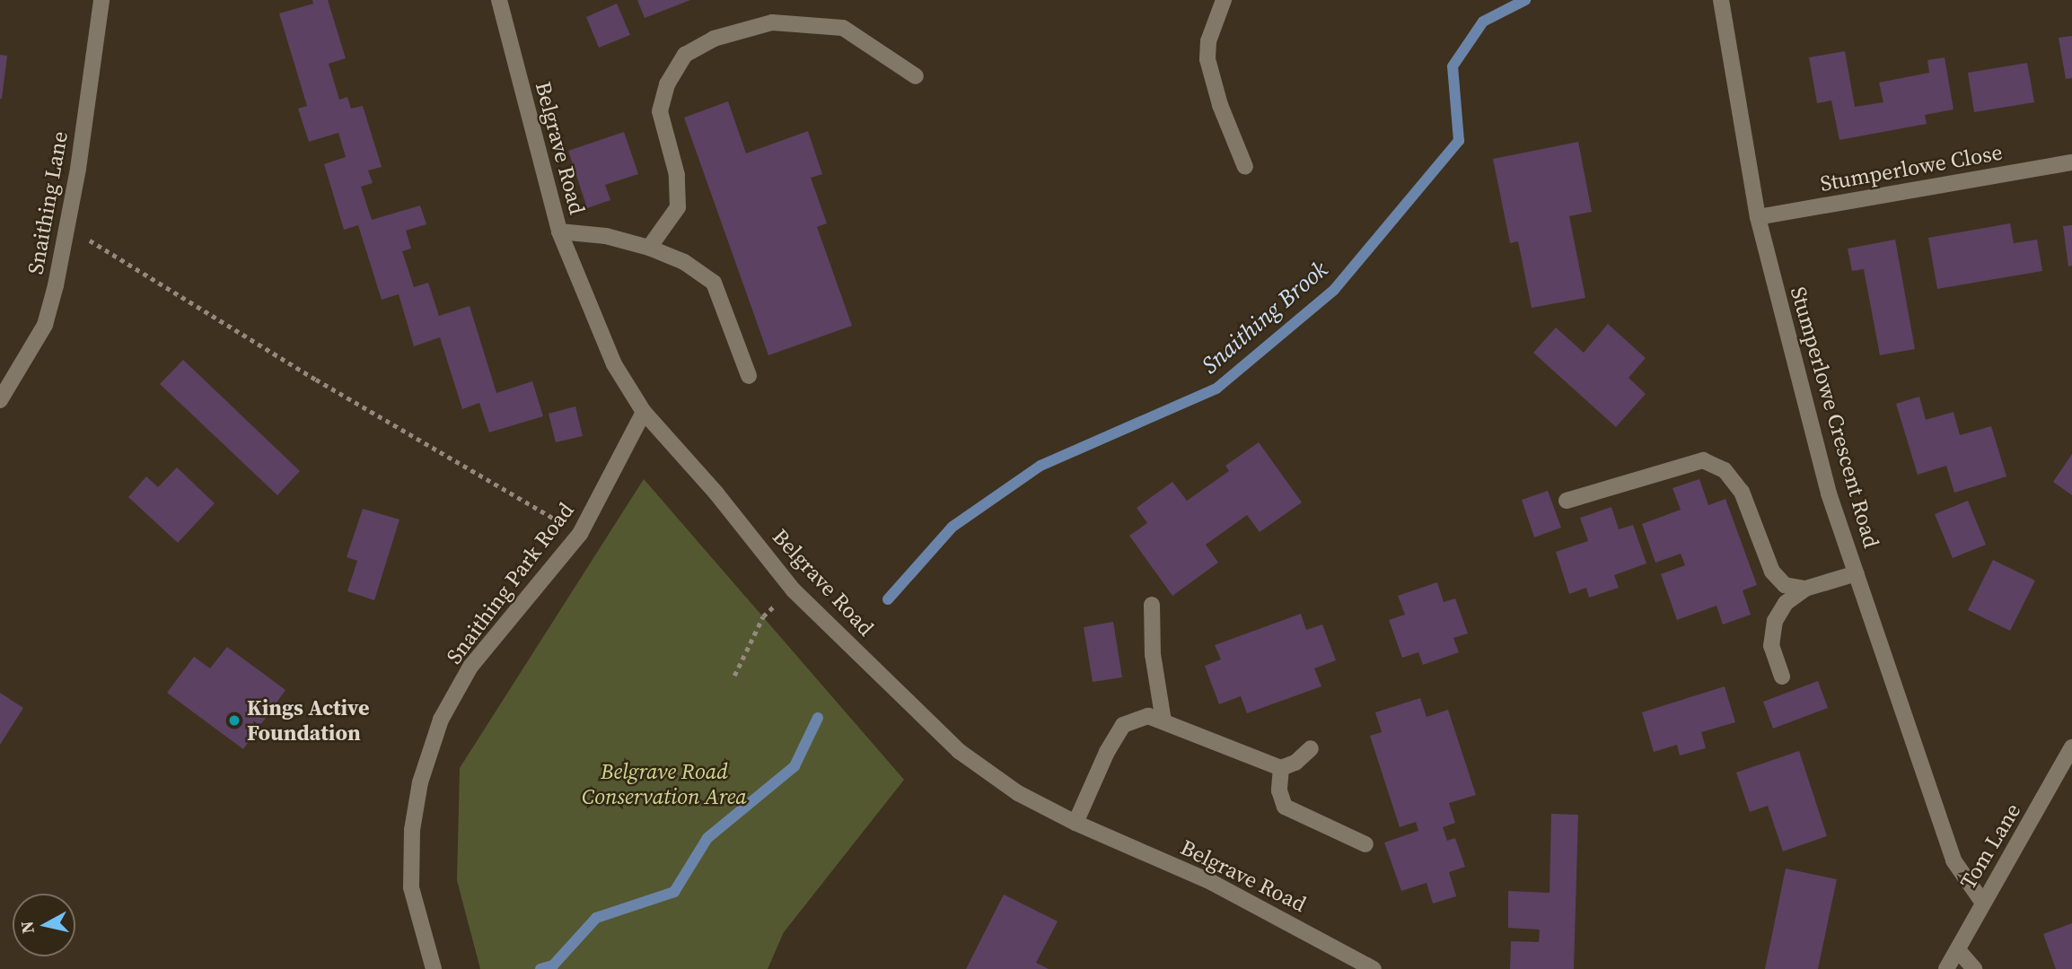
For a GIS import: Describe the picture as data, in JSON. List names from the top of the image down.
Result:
{
  "streets": {
    "street": [
      "Belgrave Road",
      "Stumperlowe Close",
      "Snaithing Lane",
      "Stumperlowe Crescent Road",
      "Snaithing Park Road",
      "Tom Lane"
    ]
  },
  "crossings": [
    ["Belgrave Road", "Snaithing Park Road"],
    ["Stumperlowe Close", "Stumperlowe Crescent Road"],
    ["Stumperlowe Crescent Road", "Tom Lane"]
  ],
  "water": ["Snaithing Brook"],
  "parks": ["Belgrave Road Conservation Area"],
  "places": ["Kings Active Foundation"],
  "north": "left"
}
